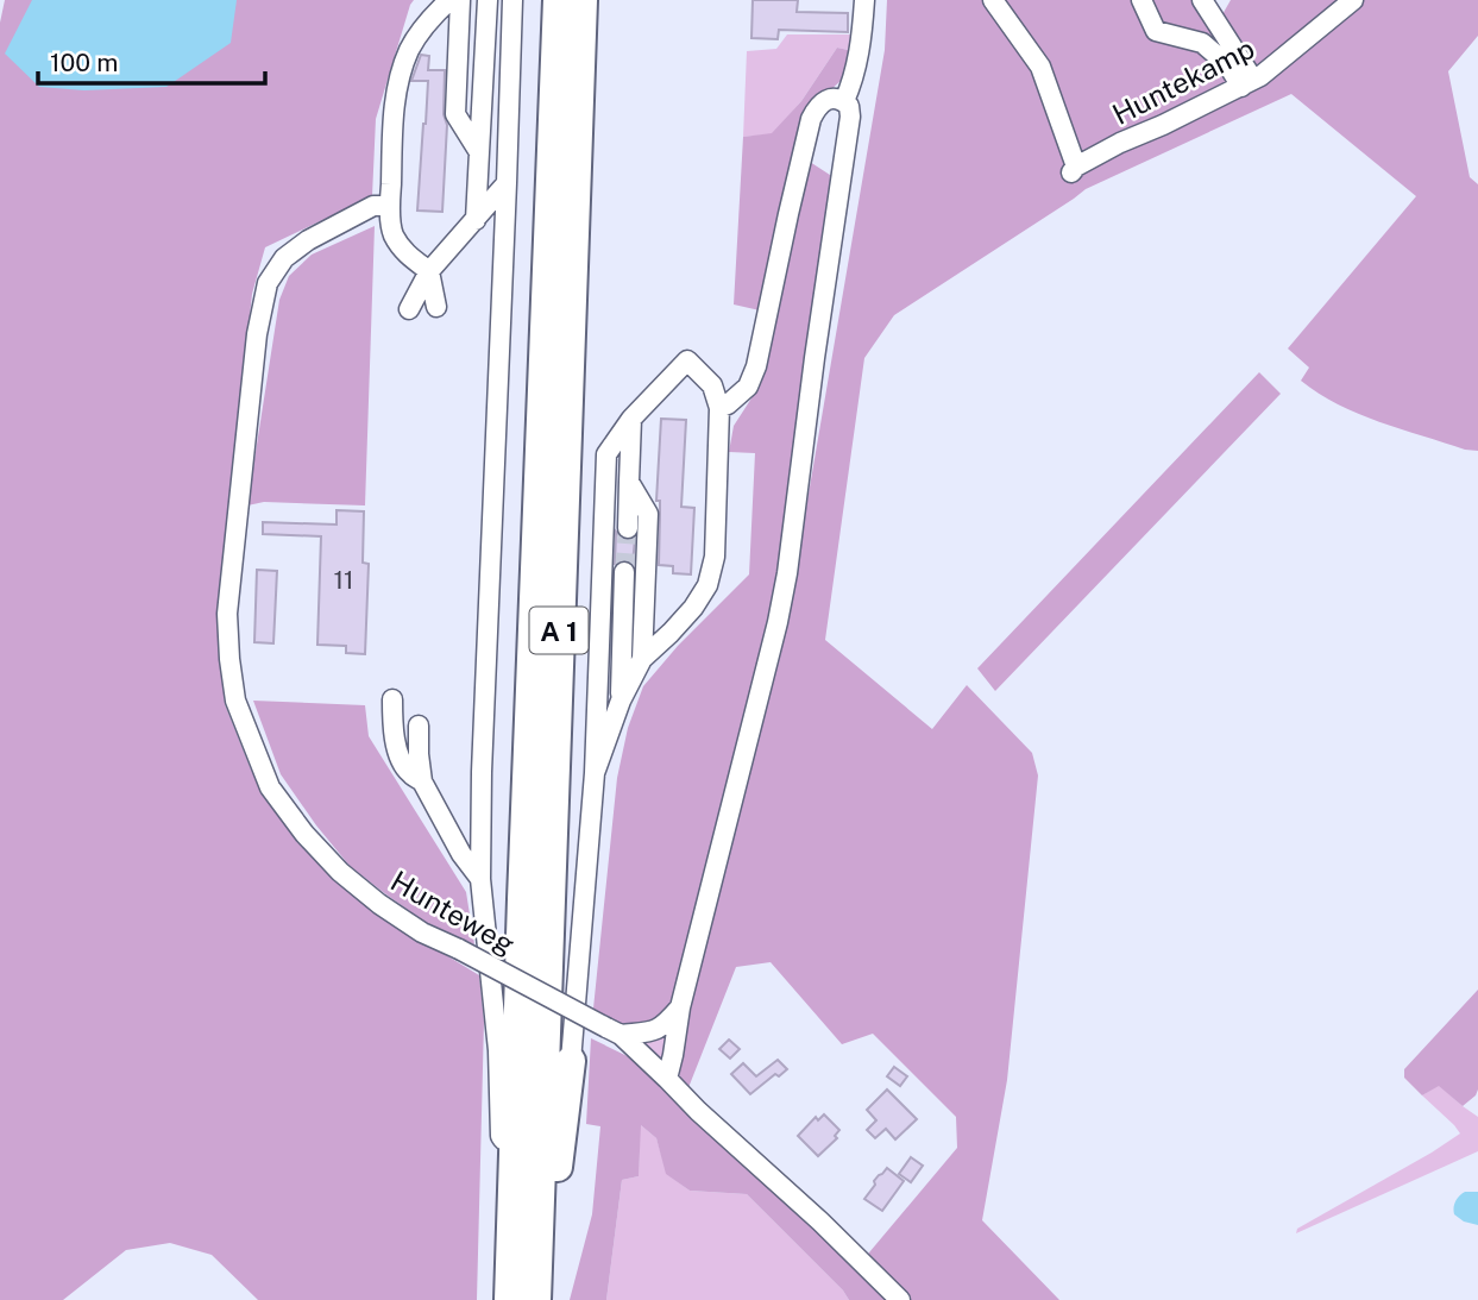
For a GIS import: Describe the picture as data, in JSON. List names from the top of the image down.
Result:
{
  "streets": {
    "highway": ["A 1"],
    "street": ["Huntekamp", "Hunteweg"]
  },
  "house_numbers": ["11"],
  "scale_bar": "100 m"
}
